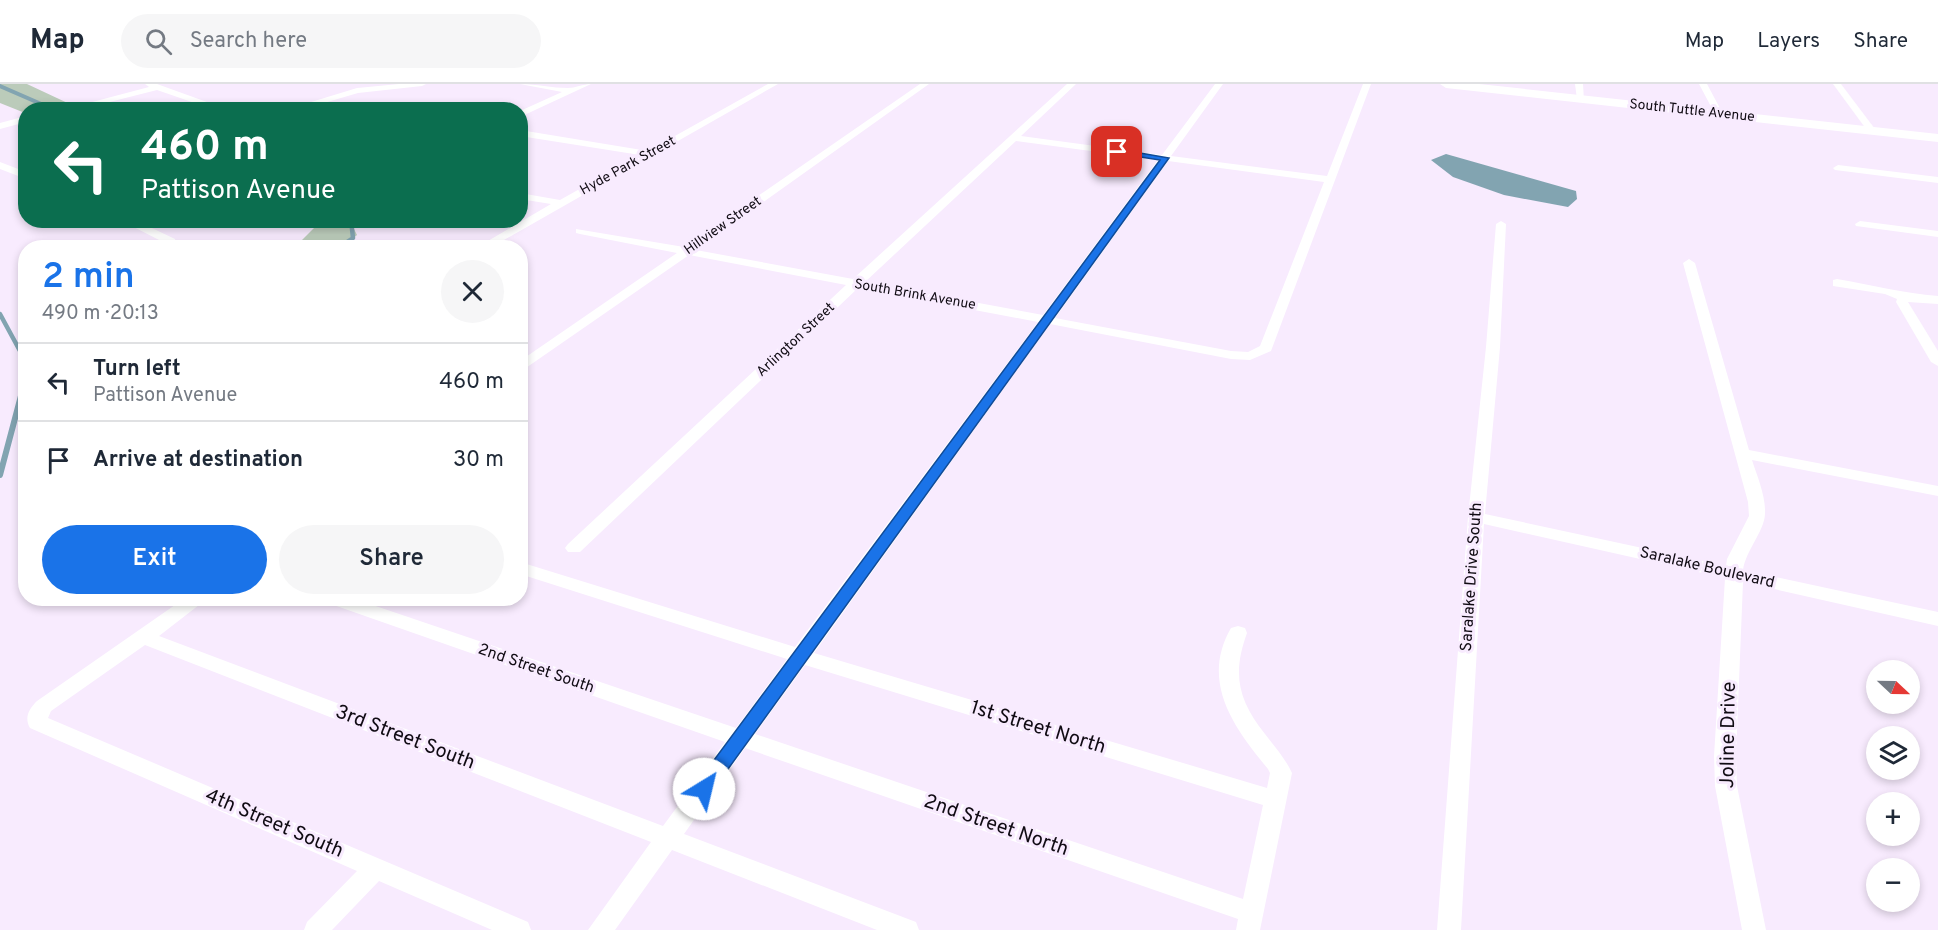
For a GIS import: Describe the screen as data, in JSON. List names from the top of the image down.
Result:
{
  "streets": {
    "main road": ["South Tuttle Avenue"],
    "street": [
      "Hyde Park Street",
      "Hillview Street",
      "South Brink Avenue",
      "Arlington Street",
      "Saralake Boulevard",
      "Saralake Drive South",
      "2nd Street South",
      "1st Street North",
      "Joline Drive",
      "3rd Street South",
      "4th Street South",
      "2nd Street North"
    ]
  },
  "crossings": [
    ["Hillview Street", "South Brink Avenue"],
    ["South Brink Avenue", "Arlington Street"],
    ["Saralake Boulevard", "Saralake Drive South"],
    ["Saralake Boulevard", "Joline Drive"],
    ["2nd Street South", "2nd Street North"],
    ["3rd Street South", "4th Street South"]
  ],
  "north": "right",
  "page": {
    "header": "Map",
    "search": "Search here",
    "nav": ["Map", "Layers", "Share"],
    "turn": ["460 m", "Pattison Avenue"],
    "heading": ["2 min", "490 m · 20:13"],
    "list": [
      {
        "name": "Turn left",
        "note": "Pattison Avenue",
        "value": "460 m"
      },
      {
        "name": "Arrive at destination",
        "value": "30 m"
      }
    ],
    "buttons": ["Exit", "Share"],
    "map_buttons": ["+", "−"]
  }
}
